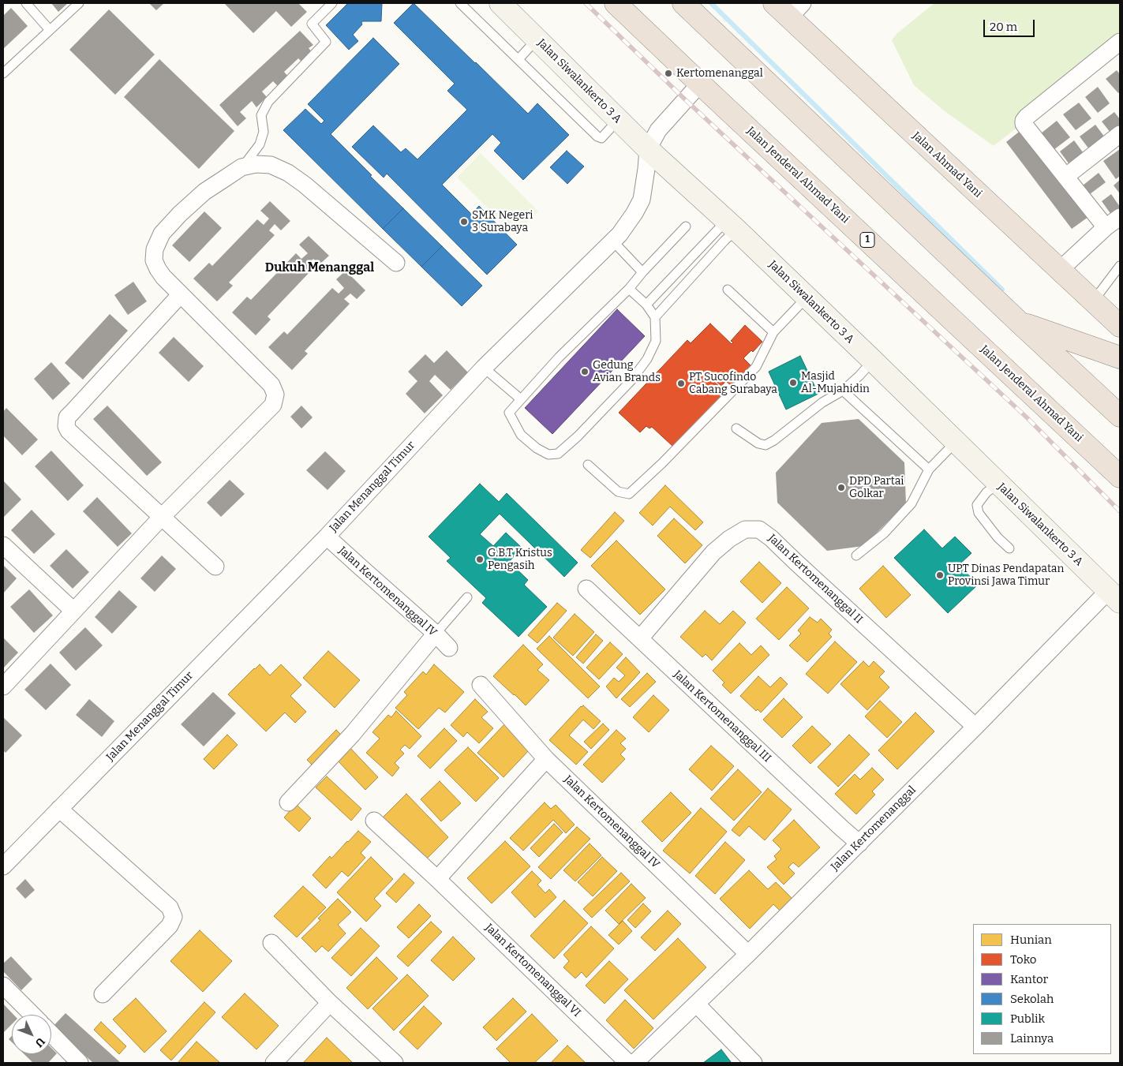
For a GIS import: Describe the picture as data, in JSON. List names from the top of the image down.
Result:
{
  "streets": {
    "highway": ["Jalan Ahmad Yani", "Jalan Jenderal Ahmad Yani", "1"],
    "main road": ["Jalan Siwalankerto 3 A"],
    "street": [
      "Jalan Menanggal Timur",
      "Jalan Kertomenanggal II",
      "Jalan Kertomenanggal IV",
      "Jalan Kertomenanggal III",
      "Jalan Kertomenanggal",
      "Jalan Kertomenanggal VI"
    ]
  },
  "crossings": [
    ["Jalan Siwalankerto 3 A", "Jalan Menanggal Timur"],
    ["Jalan Siwalankerto 3 A", "Jalan Kertomenanggal"],
    ["Jalan Jenderal Ahmad Yani", "Jalan Menanggal Timur"],
    ["Jalan Menanggal Timur", "Jalan Kertomenanggal IV"],
    ["Jalan Kertomenanggal II", "Jalan Kertomenanggal III"],
    ["Jalan Kertomenanggal II", "Jalan Kertomenanggal"],
    ["Jalan Kertomenanggal IV", "Jalan Kertomenanggal"],
    ["Jalan Kertomenanggal III", "Jalan Kertomenanggal"]
  ],
  "districts": ["Dukuh Menanggal"],
  "places": [
    "Kertomenanggal",
    "SMK Negeri 3 Surabaya",
    "Gedung Avian Brands",
    "Masjid Al-Mujahidin",
    "PT Sucofindo Cabang Surabaya",
    "DPD Partai Golkar",
    "G.B.T Kristus Pengasih",
    "UPT Dinas Pendapatan Provinsi Jawa Timur"
  ],
  "legend": [
    "Hunian",
    "Toko",
    "Kantor",
    "Sekolah",
    "Publik",
    "Lainnya"
  ],
  "scale_bar": "20 m",
  "north": "bottom right"
}
